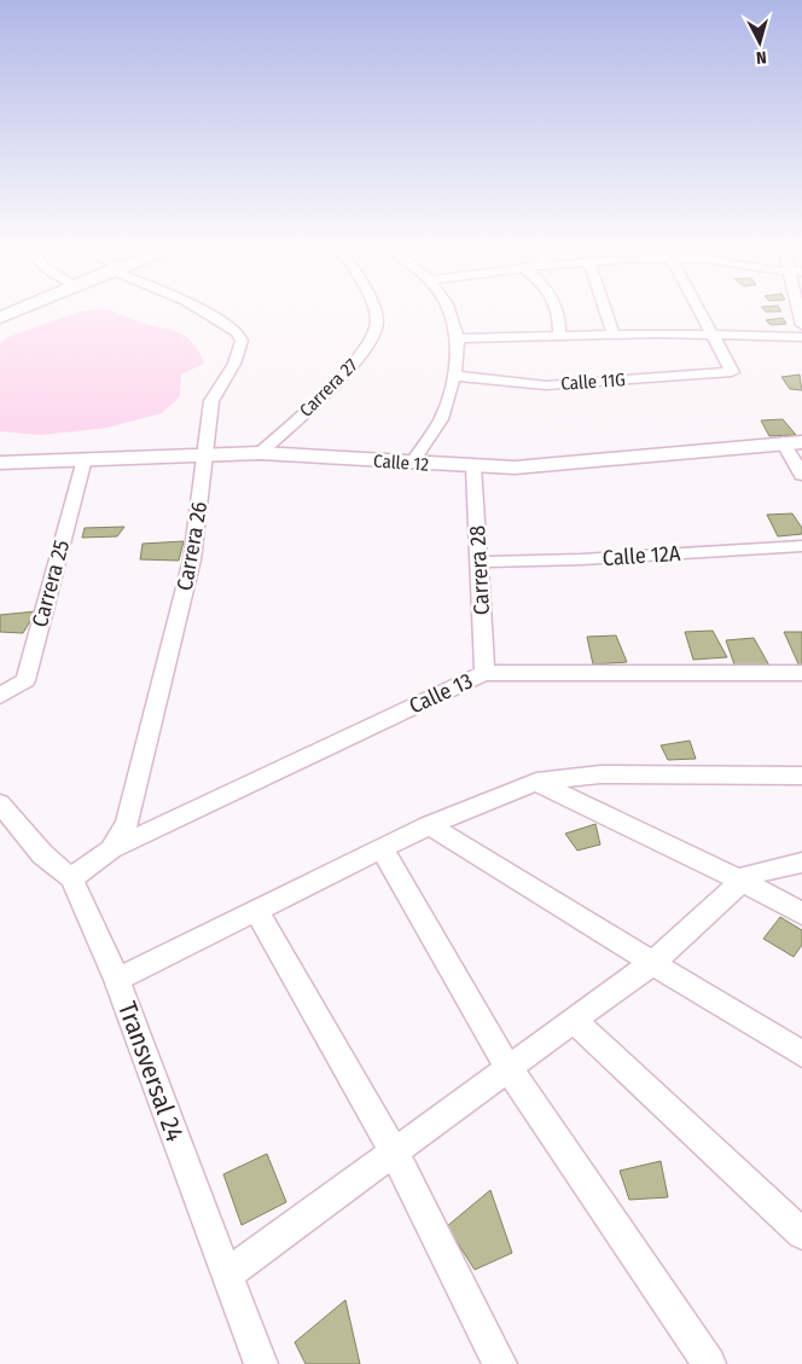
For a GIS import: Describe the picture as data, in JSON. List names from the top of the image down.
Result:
{
  "streets": {
    "street": [
      "Calle 11G",
      "Carrera 27",
      "Calle 12",
      "Carrera 26",
      "Calle 12A",
      "Carrera 28",
      "Carrera 25",
      "Calle 13",
      "Transversal 24"
    ]
  },
  "crossings": [
    ["Carrera 27", "Calle 12"],
    ["Calle 12", "Carrera 26"],
    ["Calle 12", "Carrera 28"],
    ["Calle 12", "Carrera 25"],
    ["Carrera 26", "Calle 13"],
    ["Carrera 26", "Transversal 24"],
    ["Calle 12A", "Carrera 28"],
    ["Carrera 28", "Calle 13"]
  ],
  "north": "bottom"
}
